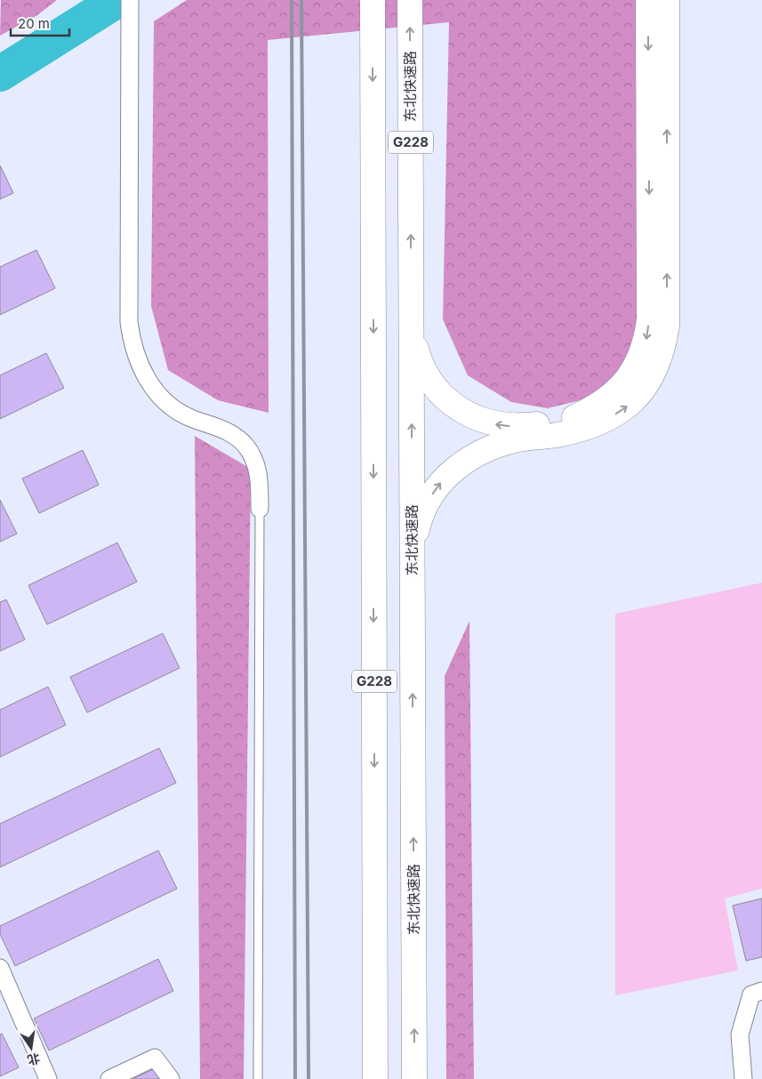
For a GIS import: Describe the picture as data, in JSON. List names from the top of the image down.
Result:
{
  "streets": {
    "highway": ["东北快速路", "G228"]
  },
  "scale_bar": "20 m",
  "north": "bottom"
}
